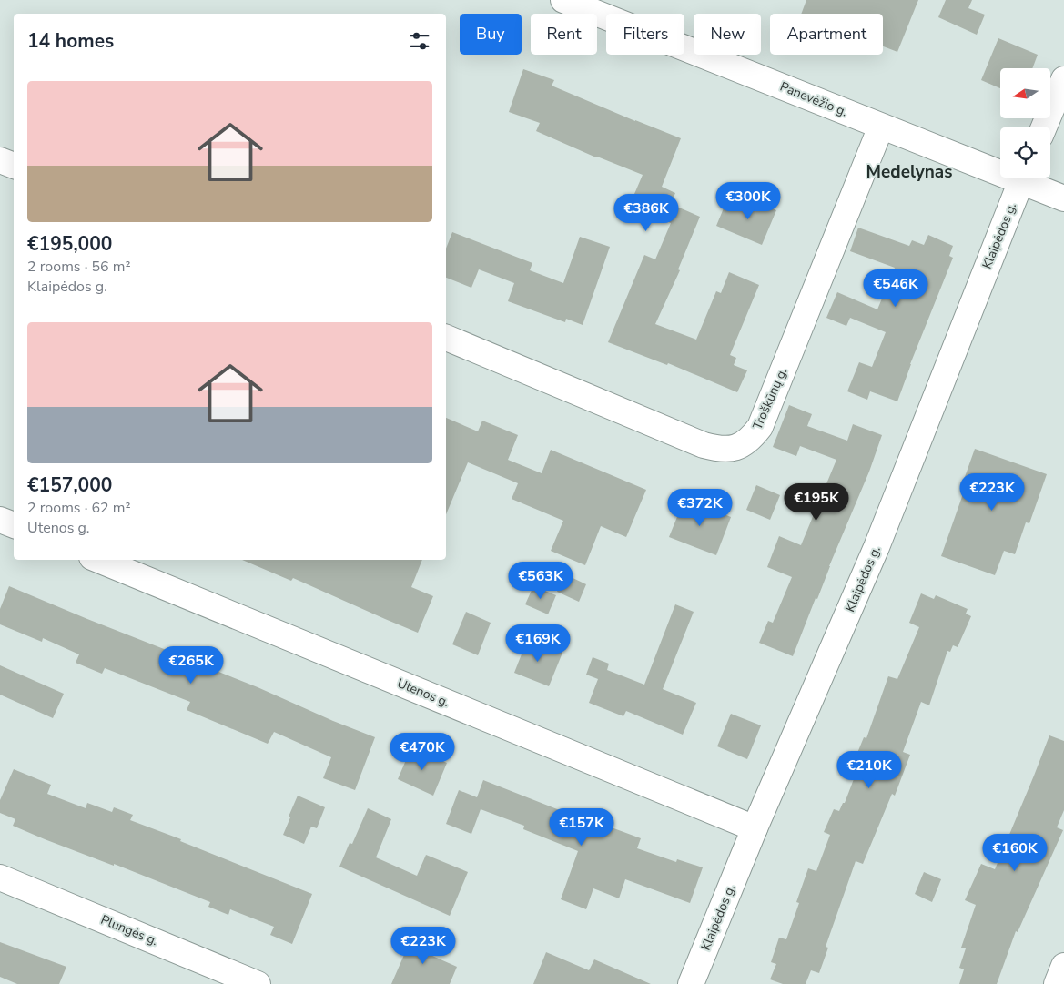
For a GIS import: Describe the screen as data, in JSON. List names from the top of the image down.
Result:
{
  "streets": {
    "street": [
      "Panevėžio g.",
      "Klaipėdos g.",
      "Troškūnų g.",
      "Utenos g.",
      "Plungės g."
    ]
  },
  "crossings": [
    ["Panevėžio g.", "Troškūnų g."],
    ["Klaipėdos g.", "Utenos g."]
  ],
  "districts": ["Medelynas"],
  "north": "left",
  "page": {
    "chip": [
      "Buy",
      "Rent",
      "Filters",
      "New",
      "Apartment"
    ],
    "heading": "14 homes",
    "list": [
      {
        "name": "€195,000",
        "note": "2 rooms · 56 m² · Klaipėdos g."
      },
      {
        "name": "€157,000",
        "note": "2 rooms · 62 m² · Utenos g."
      }
    ],
    "price": [
      "€300K",
      "€386K",
      "€546K",
      "€223K",
      "€195K",
      "€372K",
      "€563K",
      "€169K",
      "€265K",
      "€470K",
      "€210K",
      "€157K",
      "€160K",
      "€223K"
    ]
  }
}
